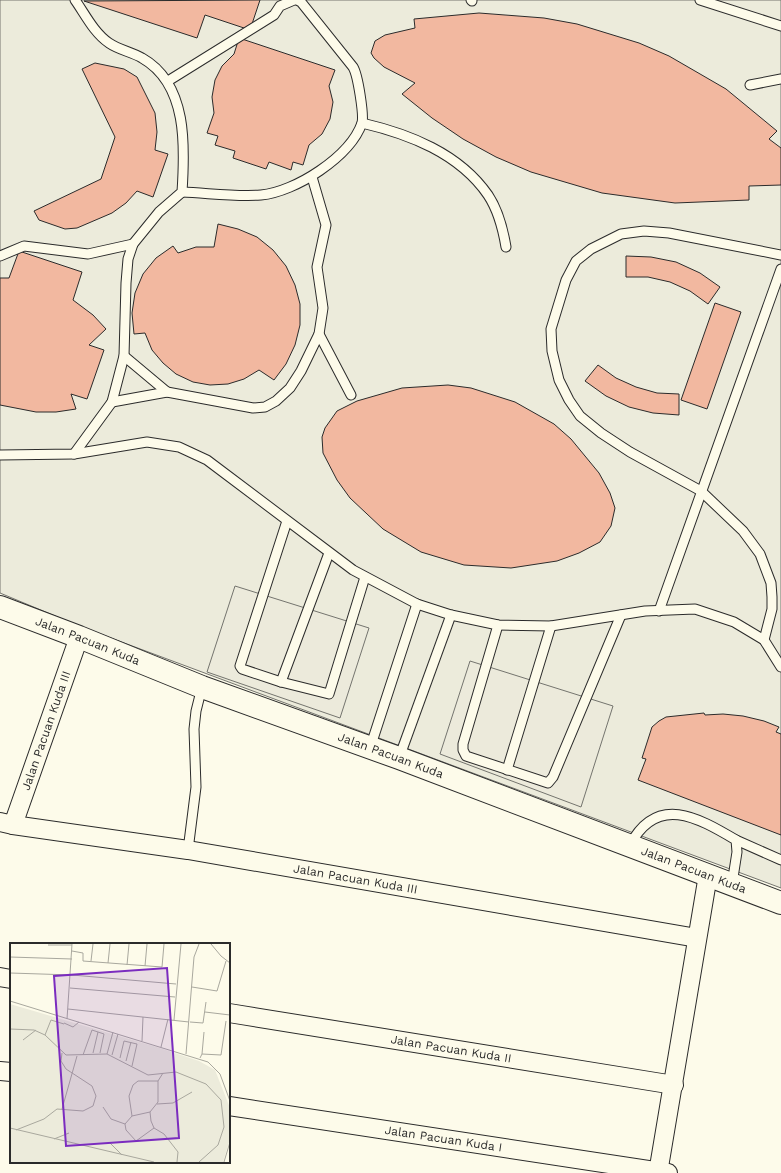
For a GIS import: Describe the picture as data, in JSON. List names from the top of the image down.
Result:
{
  "streets": {
    "main road": ["Jalan Pacuan Kuda"],
    "street": ["Jalan Pacuan Kuda III", "Jalan Pacuan Kuda II", "Jalan Pacuan Kuda I"]
  },
  "crossings": [
    ["Jalan Pacuan Kuda", "Jalan Pacuan Kuda III"]
  ]
}
